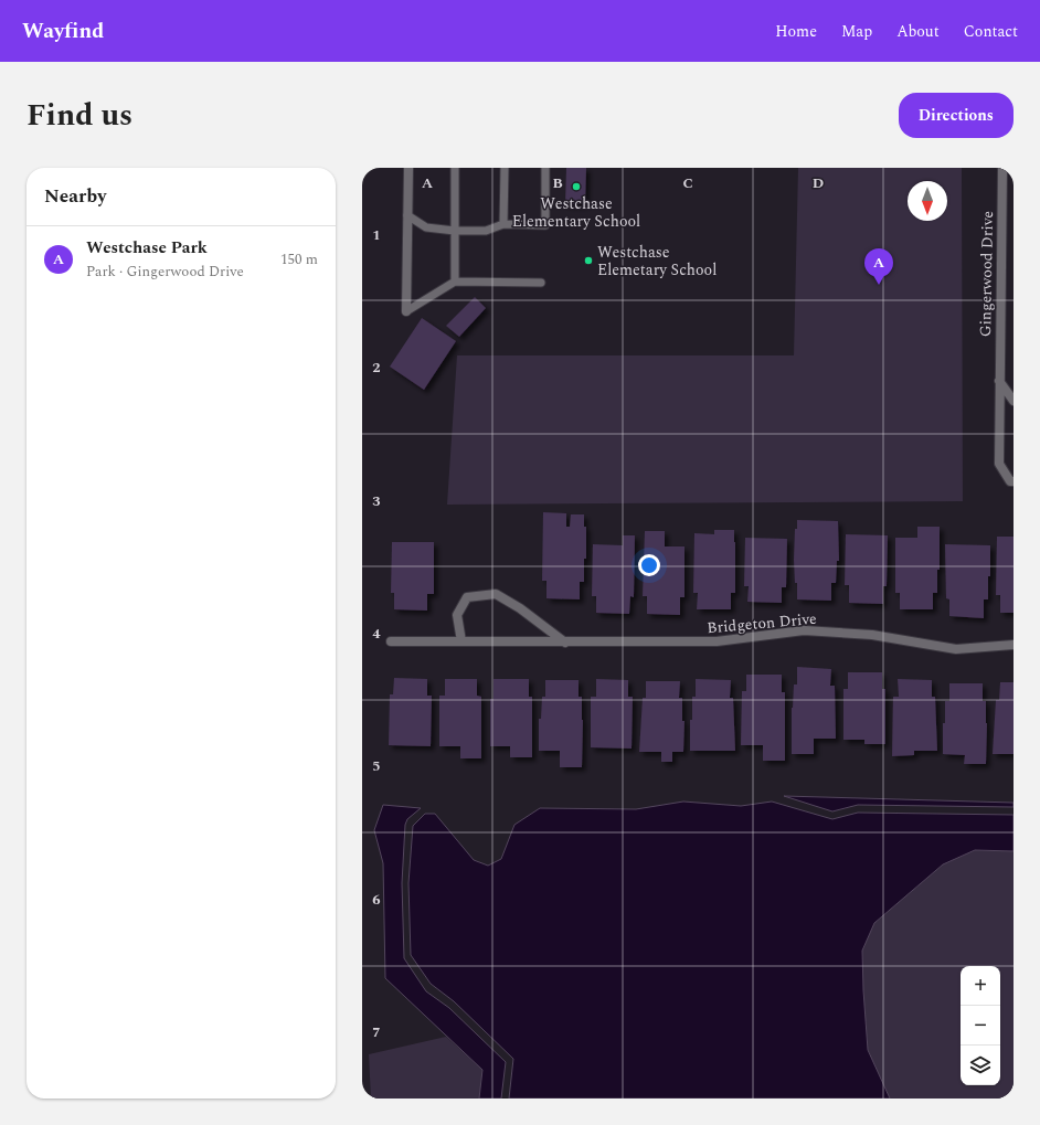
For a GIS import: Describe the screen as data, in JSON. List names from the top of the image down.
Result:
{
  "streets": {
    "street": ["Gingerwood Drive", "Bridgeton Drive"]
  },
  "places": ["Westchase Elementary School", "Westchase Elemetary School"],
  "north": "bottom",
  "page": {
    "header": "Wayfind",
    "nav": [
      "Home",
      "Map",
      "About",
      "Contact"
    ],
    "title": "Find us",
    "buttons": "Directions",
    "heading": "Nearby",
    "list": [
      {
        "mark": "A",
        "name": "Westchase Park",
        "note": "Park · Gingerwood Drive",
        "value": "150 m"
      }
    ],
    "pins": "A",
    "map_buttons": ["+", "−"]
  },
  "grid": {
    "columns": [
      "A",
      "B",
      "C",
      "D"
    ],
    "rows": [
      "1",
      "2",
      "3",
      "4",
      "5",
      "6",
      "7"
    ]
  }
}
